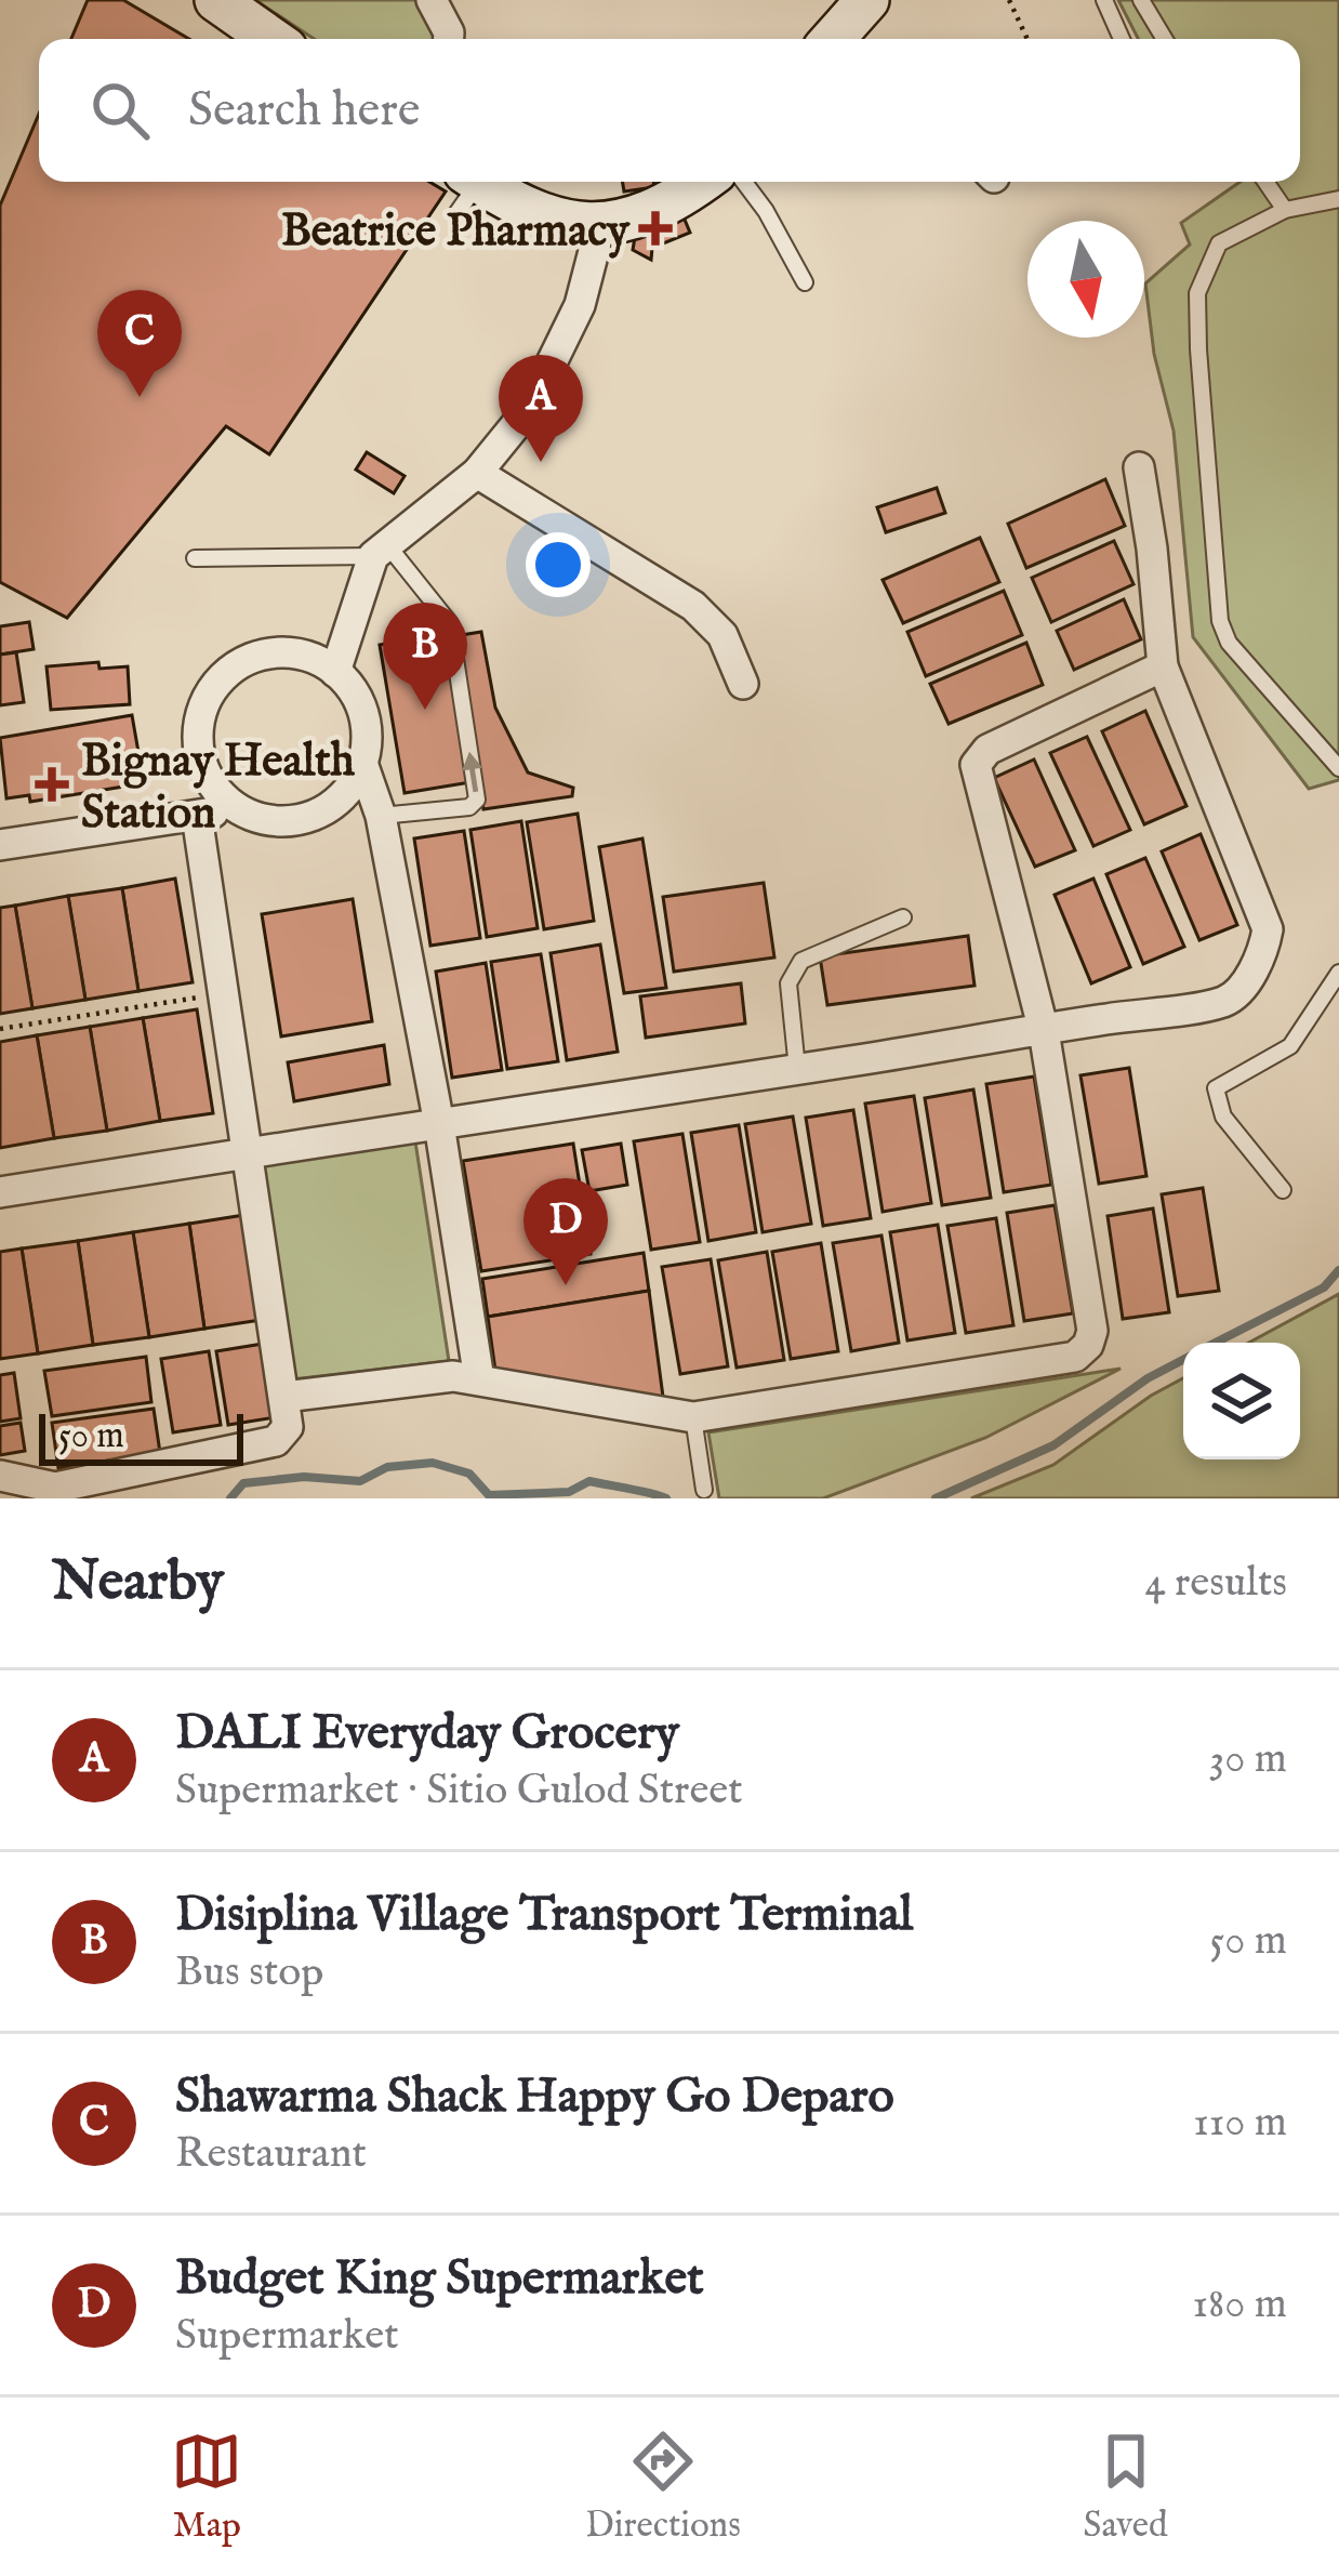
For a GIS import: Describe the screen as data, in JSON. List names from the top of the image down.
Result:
{
  "places": {
    "health": ["Beatrice Pharmacy", "Bignay Health Station"]
  },
  "scale_bar": "50 m",
  "north": "bottom",
  "page": {
    "search": "Search here",
    "pins": [
      "C",
      "A",
      "B",
      "D"
    ],
    "scale": "50 m",
    "heading": ["Nearby", "4 results"],
    "list": [
      {
        "mark": "A",
        "name": "DALI Everyday Grocery",
        "note": "Supermarket · Sitio Gulod Street",
        "value": "30 m"
      },
      {
        "mark": "B",
        "name": "Disiplina Village Transport Terminal",
        "note": "Bus stop",
        "value": "50 m"
      },
      {
        "mark": "C",
        "name": "Shawarma Shack Happy Go Deparo",
        "note": "Restaurant",
        "value": "110 m"
      },
      {
        "mark": "D",
        "name": "Budget King Supermarket",
        "note": "Supermarket",
        "value": "180 m"
      }
    ],
    "nav": ["Map", "Directions", "Saved"]
  }
}
